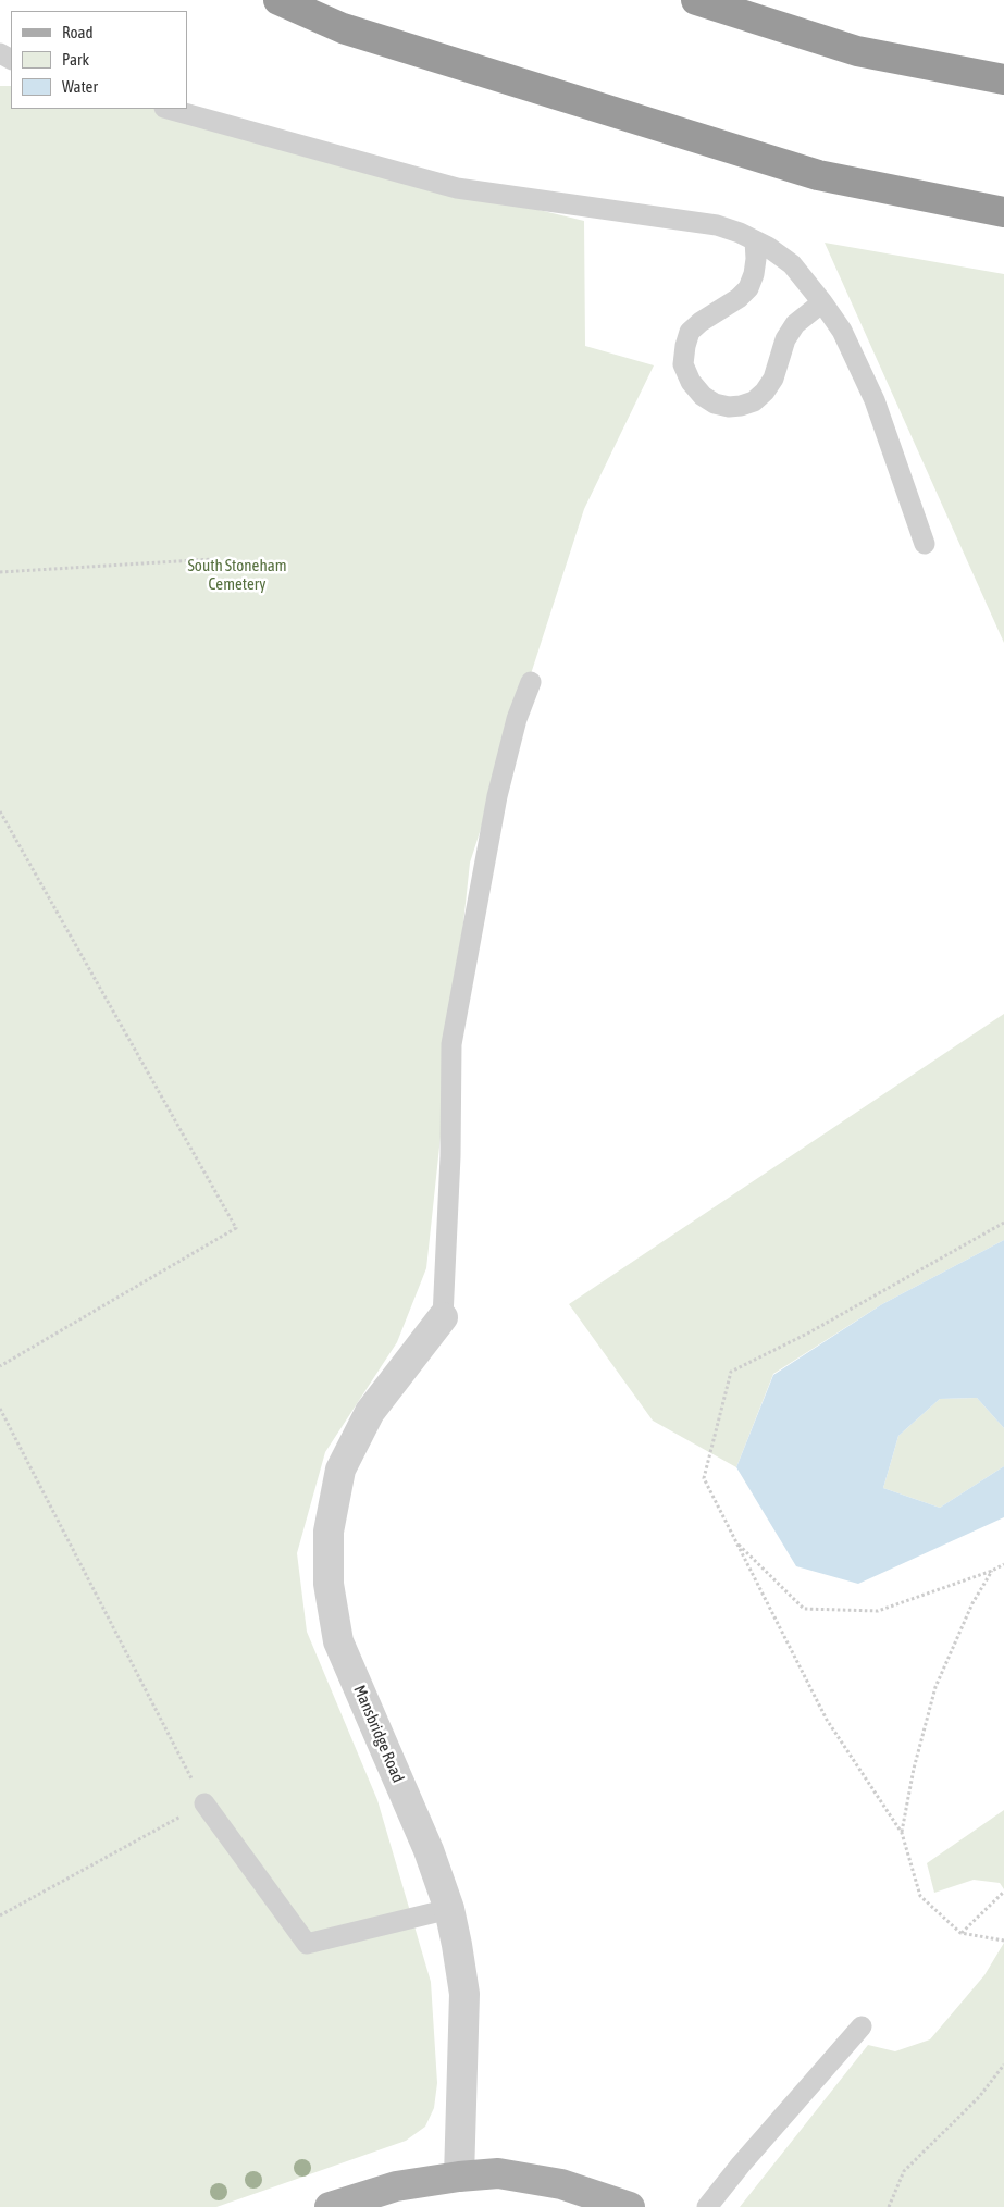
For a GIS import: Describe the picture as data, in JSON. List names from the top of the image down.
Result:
{
  "streets": {
    "street": ["Mansbridge Road"]
  },
  "parks": ["South Stoneham Cemetery"],
  "legend": ["Road", "Park", "Water"]
}
